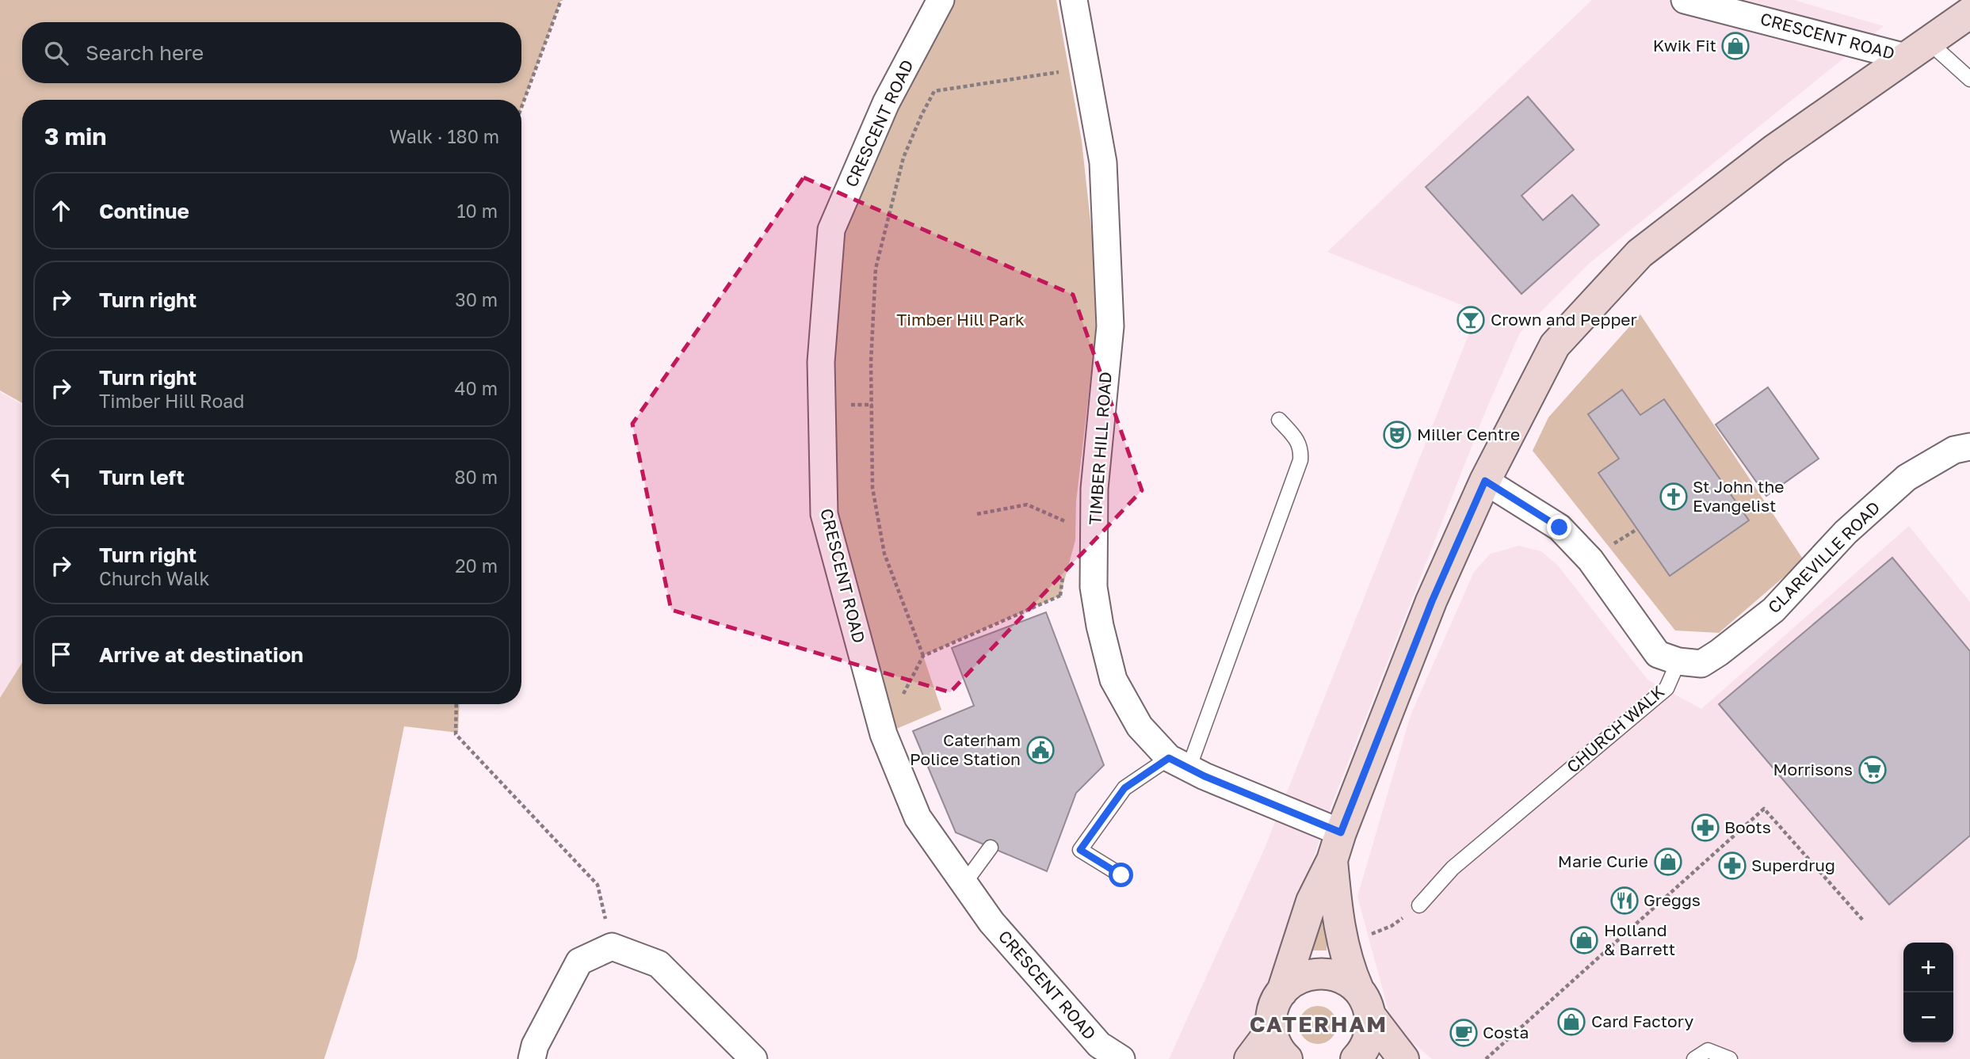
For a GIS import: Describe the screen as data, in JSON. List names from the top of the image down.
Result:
{
  "streets": {
    "street": ["CRESCENT ROAD", "TIMBER HILL ROAD", "CLAREVILLE ROAD"],
    "lane": ["CHURCH WALK"]
  },
  "crossings": [
    ["CLAREVILLE ROAD", "CHURCH WALK"]
  ],
  "districts": ["CATERHAM"],
  "parks": ["Timber Hill Park"],
  "places": {
    "shop": [
      "Kwik Fit",
      "Marie Curie",
      "Holland & Barrett",
      "Card Factory"
    ],
    "bar": ["Crown and Pepper"],
    "theatre": ["Miller Centre"],
    "church": ["St John the Evangelist"],
    "public building": ["Caterham Police Station"],
    "supermarket": ["Morrisons"],
    "pharmacy": ["Boots", "Superdrug"],
    "restaurant": ["Greggs"],
    "cafe": ["Costa"]
  },
  "page": {
    "search": "Search here",
    "heading": ["3 min", "Walk · 180 m"],
    "list": [
      ["Continue", "10 m"],
      ["Turn right", "30 m"],
      ["Turn right", "Timber Hill Road", "40 m"],
      ["Turn left", "80 m"],
      ["Turn right", "Church Walk", "20 m"],
      "Arrive at destination"
    ],
    "map_buttons": ["+", "−"]
  }
}
